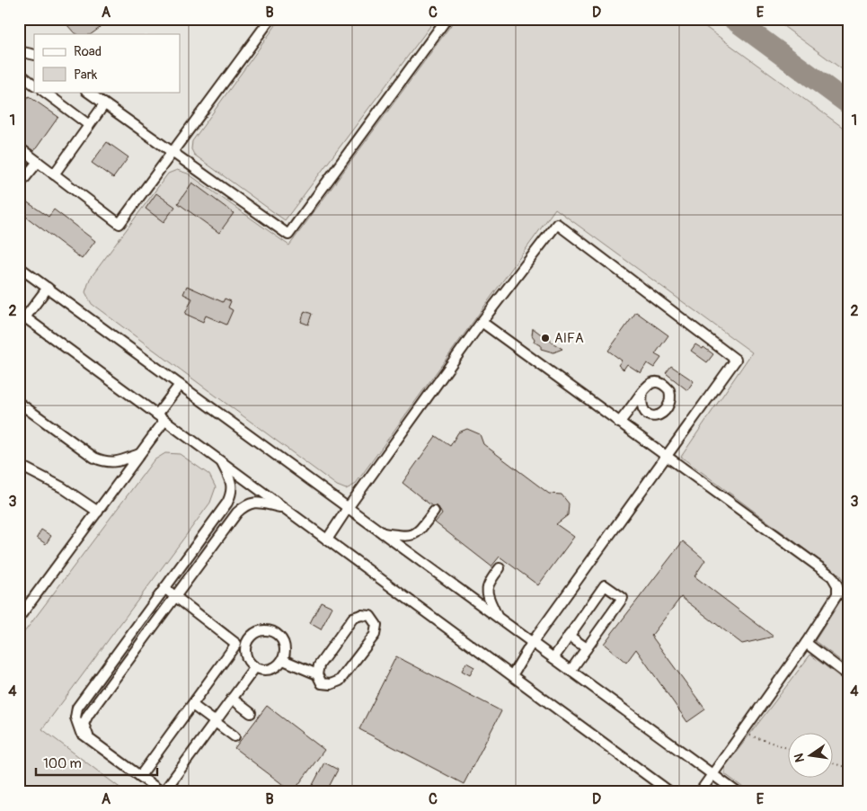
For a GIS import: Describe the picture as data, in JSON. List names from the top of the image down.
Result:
{
  "places": ["AIFA"],
  "legend": ["Road", "Park"],
  "scale_bar": "100 m",
  "north": "left",
  "grid": {
    "columns": [
      "A",
      "B",
      "C",
      "D",
      "E"
    ],
    "rows": [
      "1",
      "2",
      "3",
      "4"
    ]
  }
}
